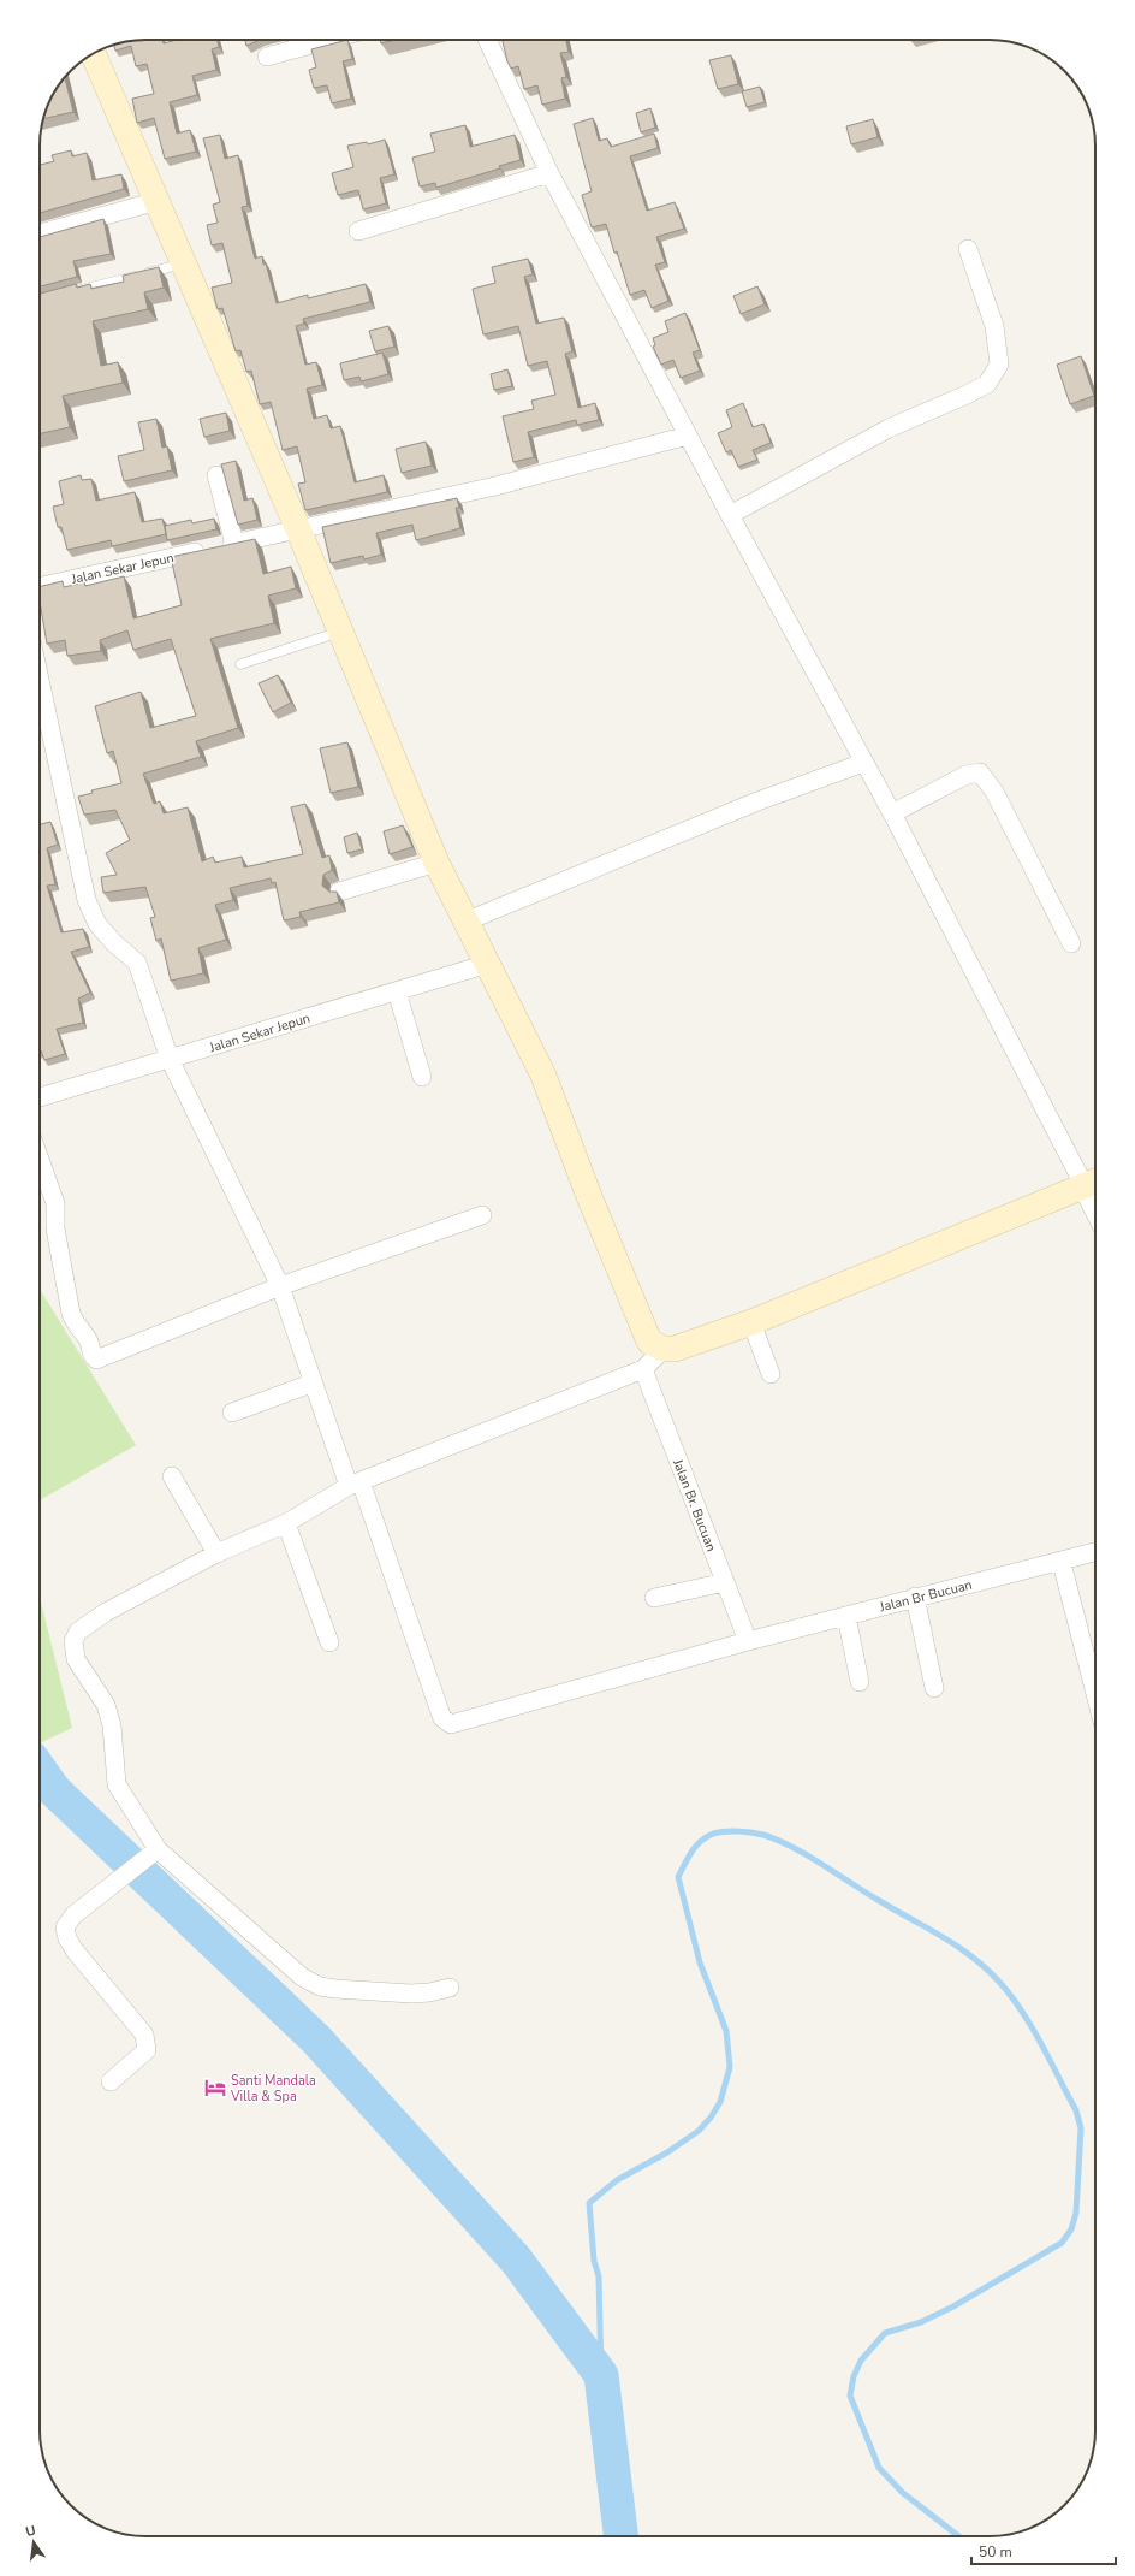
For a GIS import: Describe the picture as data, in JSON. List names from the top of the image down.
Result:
{
  "streets": {
    "street": ["Jalan Sekar Jepun", "Jalan Br. Bucuan", "Jalan Br Bucuan"]
  },
  "crossings": [
    ["Jalan Br. Bucuan", "Jalan Br Bucuan"]
  ],
  "places": {
    "hotel": ["Santi Mandala Villa & Spa"]
  },
  "scale_bar": "50 m",
  "north": "top"
}
